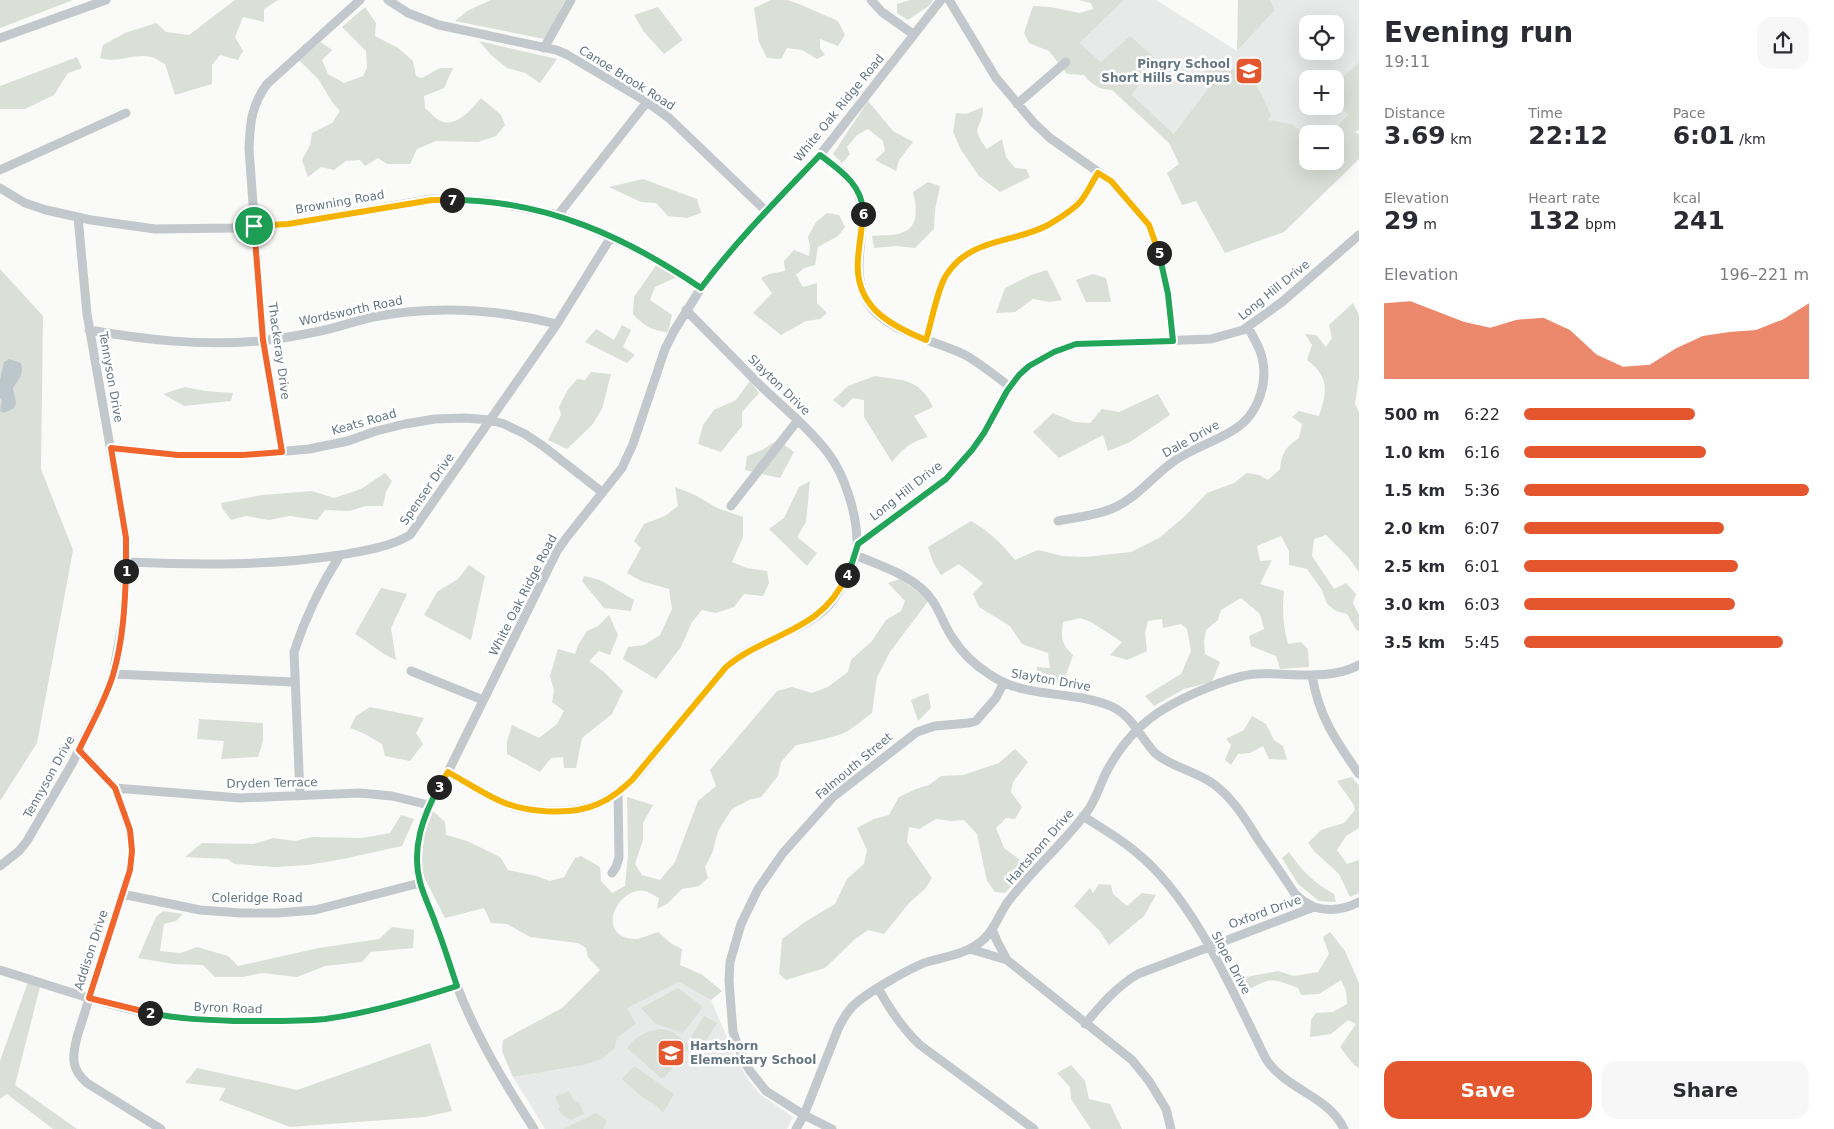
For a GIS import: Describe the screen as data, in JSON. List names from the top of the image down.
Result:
{
  "streets": {
    "street": [
      "Canoe Brook Road",
      "White Oak Ridge Road",
      "Browning Road",
      "Long Hill Drive",
      "Wordsworth Road",
      "Thackeray Drive",
      "Tennyson Drive",
      "Slayton Drive",
      "Keats Road",
      "Dale Drive",
      "Spenser Drive",
      "Falmouth Street",
      "Dryden Terrace",
      "Hartshorn Drive",
      "Coleridge Road",
      "Oxford Drive",
      "Addison Drive",
      "Slope Drive",
      "Byron Road"
    ]
  },
  "crossings": [
    ["Canoe Brook Road", "White Oak Ridge Road"],
    ["White Oak Ridge Road", "Browning Road"],
    ["White Oak Ridge Road", "Slayton Drive"],
    ["White Oak Ridge Road", "Keats Road"],
    ["White Oak Ridge Road", "Dryden Terrace"],
    ["White Oak Ridge Road", "Coleridge Road"],
    ["White Oak Ridge Road", "Byron Road"],
    ["Browning Road", "Thackeray Drive"],
    ["Browning Road", "Tennyson Drive"],
    ["Browning Road", "Spenser Drive"],
    ["Long Hill Drive", "Slayton Drive"],
    ["Long Hill Drive", "Dale Drive"],
    ["Wordsworth Road", "Thackeray Drive"],
    ["Wordsworth Road", "Tennyson Drive"],
    ["Wordsworth Road", "Spenser Drive"],
    ["Thackeray Drive", "Keats Road"],
    ["Tennyson Drive", "Keats Road"],
    ["Tennyson Drive", "Spenser Drive"],
    ["Tennyson Drive", "Addison Drive"],
    ["Slayton Drive", "Falmouth Street"],
    ["Slayton Drive", "Hartshorn Drive"],
    ["Slayton Drive", "Oxford Drive"],
    ["Keats Road", "Spenser Drive"],
    ["Falmouth Street", "Hartshorn Drive"],
    ["Dryden Terrace", "Addison Drive"],
    ["Hartshorn Drive", "Slope Drive"],
    ["Coleridge Road", "Addison Drive"],
    ["Oxford Drive", "Slope Drive"],
    ["Addison Drive", "Byron Road"]
  ],
  "places": {
    "school or university": ["Pingry School Short Hills Campus", "Hartshorn Elementary School"]
  },
  "page": {
    "heading": ["Evening run", "19:11"],
    "map_buttons": ["+", "−"],
    "stats": [
      ["Distance", "3.69 km"],
      ["Time", "22:12"],
      ["Pace", "6:01 /km"],
      ["Elevation", "29 m"],
      ["Heart rate", "132 bpm"],
      ["kcal", "241"]
    ],
    "pins": [
      "7",
      "6",
      "5",
      "1",
      "4",
      "3",
      "2"
    ],
    "chart": ["Elevation", "196–221 m"],
    "list": [
      {
        "name": "500 m",
        "note": "6:22"
      },
      {
        "name": "1.0 km",
        "note": "6:16"
      },
      {
        "name": "1.5 km",
        "note": "5:36"
      },
      {
        "name": "2.0 km",
        "note": "6:07"
      },
      {
        "name": "2.5 km",
        "note": "6:01"
      },
      {
        "name": "3.0 km",
        "note": "6:03"
      },
      {
        "name": "3.5 km",
        "note": "5:45"
      }
    ],
    "buttons": ["Save", "Share"]
  }
}
